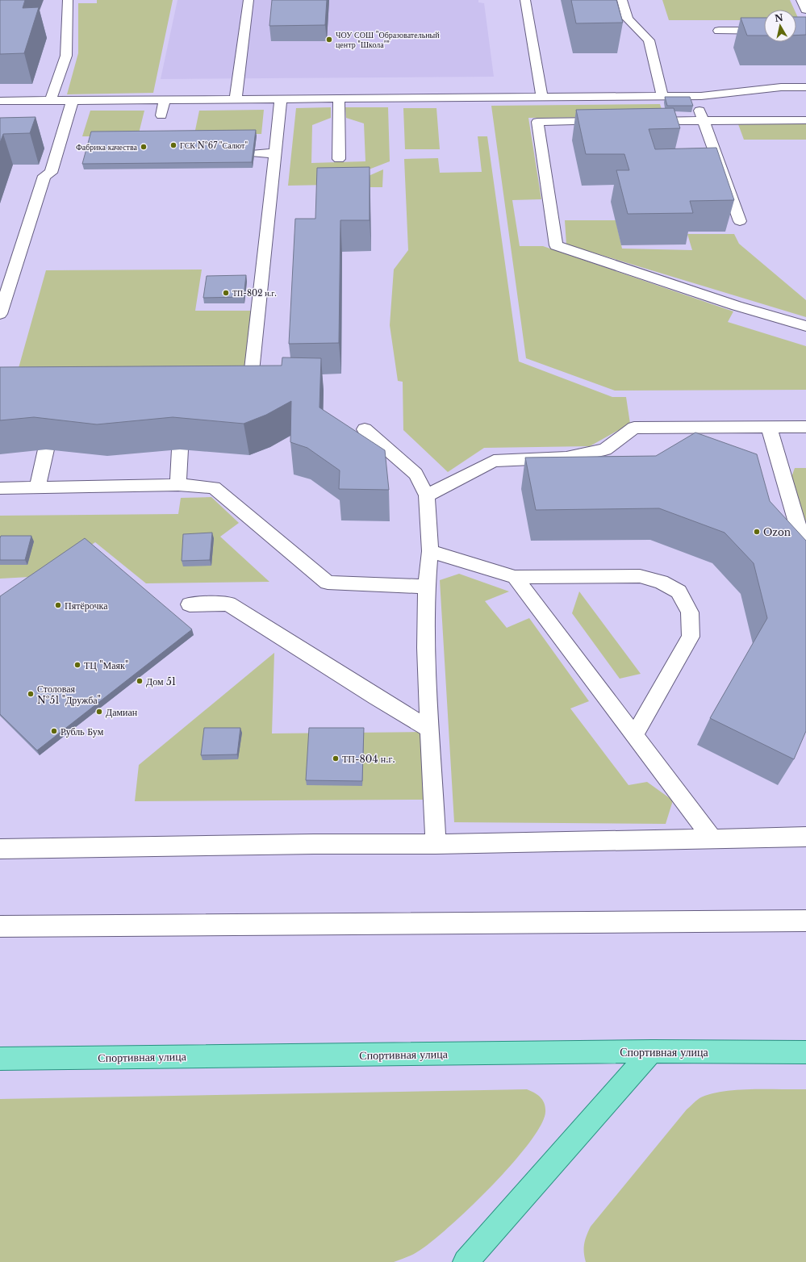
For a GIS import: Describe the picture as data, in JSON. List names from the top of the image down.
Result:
{
  "streets": {
    "main road": ["Спортивная улица"]
  },
  "places": [
    "ЧОУ СОШ \"Образовательный центр \"Школа\"\"",
    "ГСК №67 \"Салют\"",
    "Фабрика качества",
    "ТП-802 н.г.",
    "Ozon",
    "Пятёрочка",
    "ТЦ \"Маяк\"",
    "Дом 51",
    "Столовая №51 \"Дружба\"",
    "Дамиан",
    "Рубль Бум",
    "ТП-804 н.г."
  ],
  "north": "top"
}
